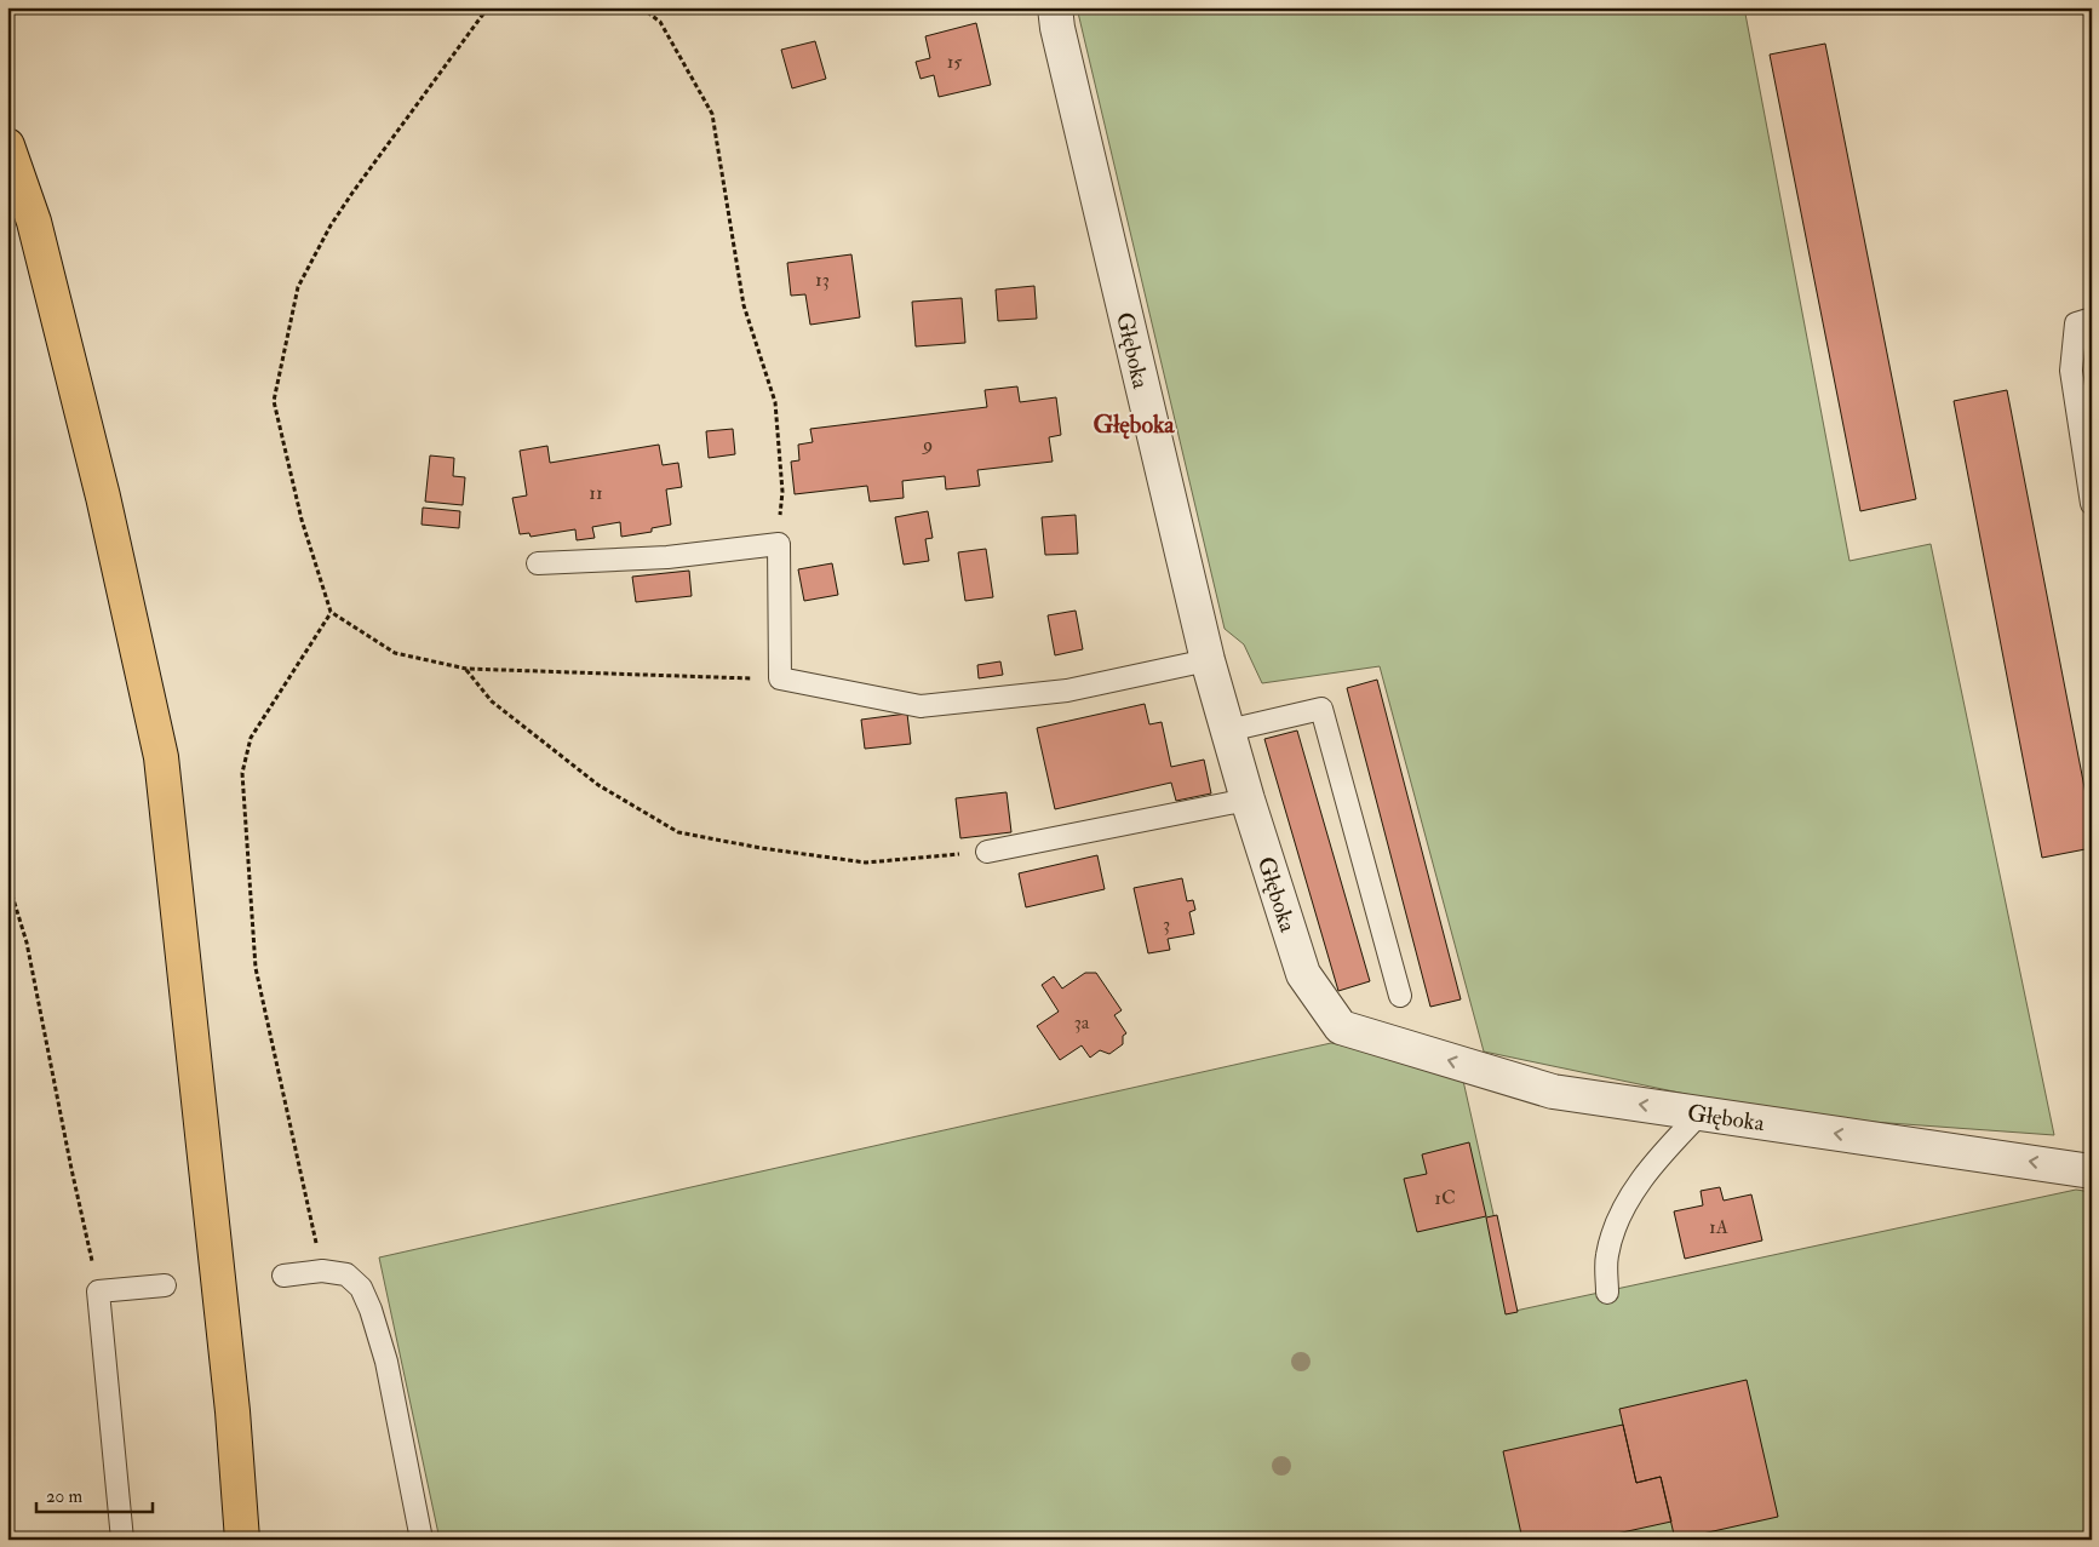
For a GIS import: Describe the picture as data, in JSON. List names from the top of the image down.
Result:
{
  "streets": {
    "street": ["Głęboka"]
  },
  "one_way": ["Głęboka"],
  "districts": ["Głęboka"],
  "house_numbers": [
    "15",
    "13",
    "9",
    "11",
    "3",
    "3a",
    "1C",
    "1A"
  ],
  "scale_bar": "20 m"
}
